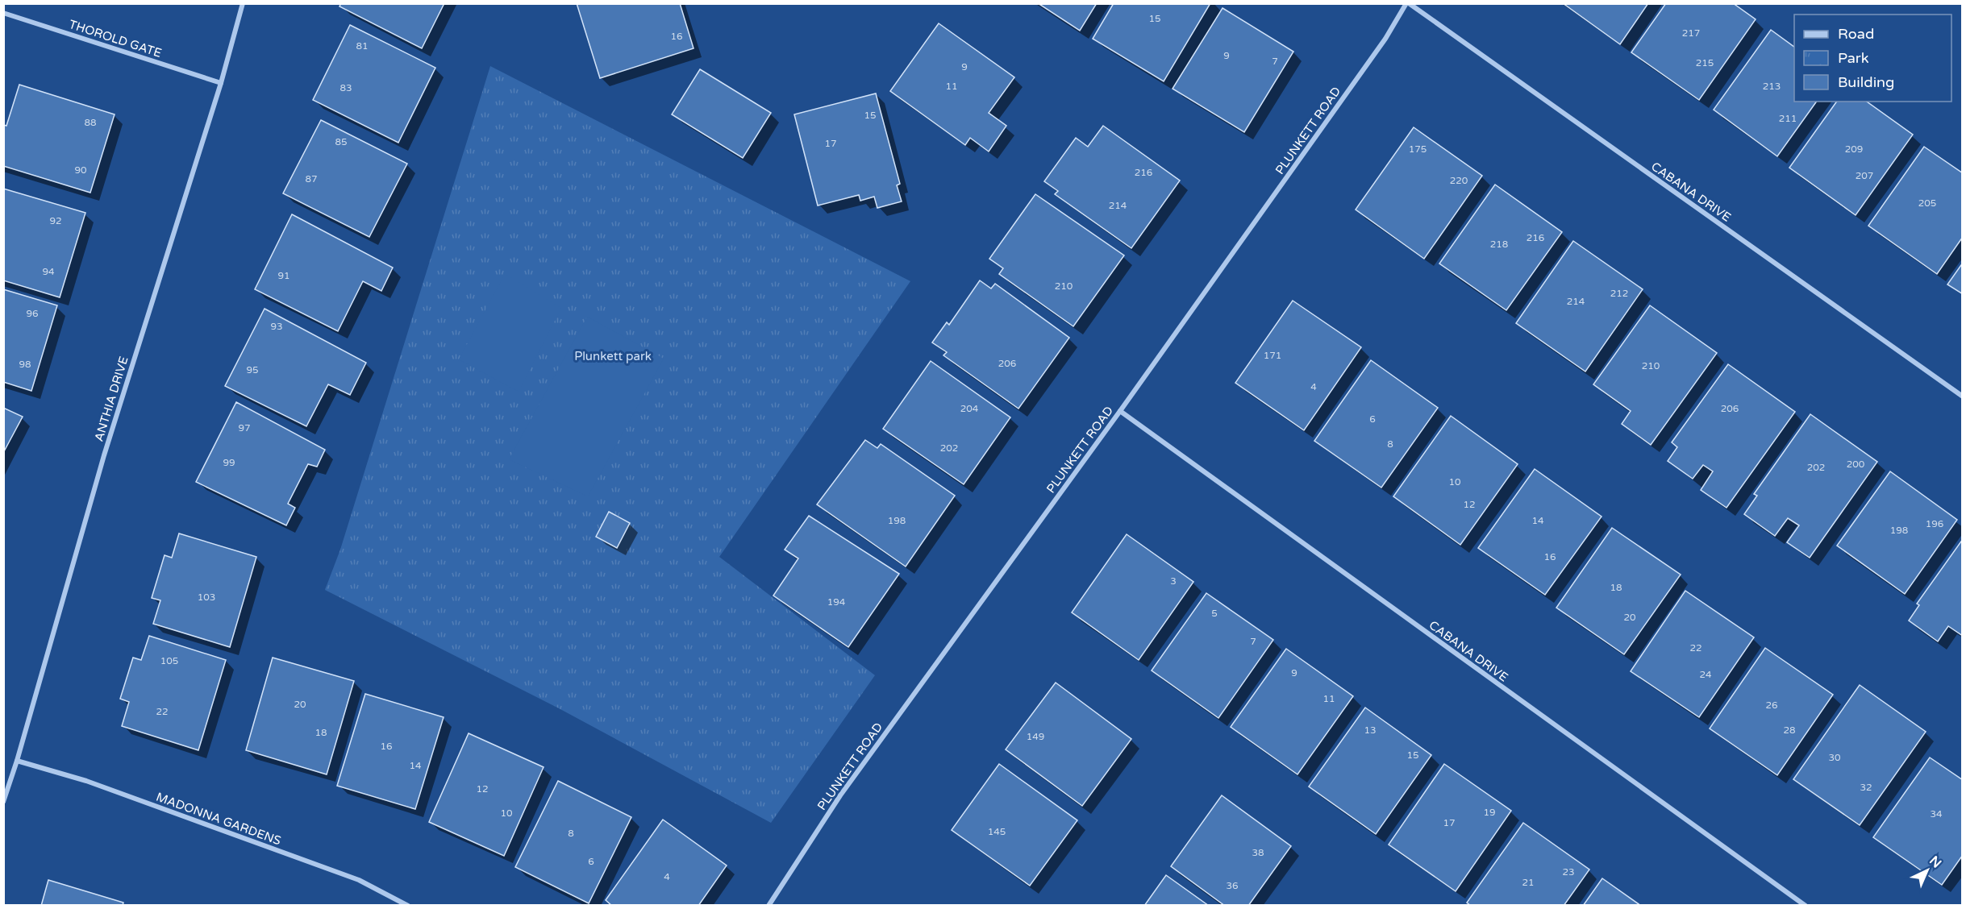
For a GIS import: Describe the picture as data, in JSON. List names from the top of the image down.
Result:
{
  "streets": {
    "street": [
      "THOROLD GATE",
      "PLUNKETT ROAD",
      "CABANA DRIVE",
      "ANTHIA DRIVE",
      "MADONNA GARDENS"
    ]
  },
  "crossings": [
    ["THOROLD GATE", "ANTHIA DRIVE"],
    ["PLUNKETT ROAD", "CABANA DRIVE"],
    ["ANTHIA DRIVE", "MADONNA GARDENS"]
  ],
  "parks": ["Plunkett park"],
  "house_numbers": [
    "15",
    "217",
    "16",
    "81",
    "9",
    "7",
    "215",
    "9",
    "11",
    "213",
    "83",
    "15",
    "211",
    "88",
    "85",
    "17",
    "175",
    "209",
    "90",
    "216",
    "207",
    "87",
    "220",
    "205",
    "214",
    "92",
    "216",
    "218",
    "94",
    "91",
    "210",
    "212",
    "214",
    "96",
    "93",
    "171",
    "206",
    "98",
    "210",
    "95",
    "4",
    "204",
    "206",
    "6",
    "97",
    "8",
    "202",
    "99",
    "200",
    "202",
    "10",
    "12",
    "198",
    "14",
    "196",
    "198",
    "16",
    "3",
    "18",
    "103",
    "194",
    "5",
    "20",
    "7",
    "22",
    "105",
    "9",
    "24",
    "11",
    "20",
    "26",
    "22",
    "13",
    "28",
    "18",
    "149",
    "16",
    "15",
    "30",
    "14",
    "32",
    "12",
    "19",
    "10",
    "34",
    "17",
    "145",
    "8",
    "38",
    "6",
    "23",
    "4",
    "21",
    "36"
  ],
  "legend": ["Road", "Park", "Building"],
  "north": "top right"
}
